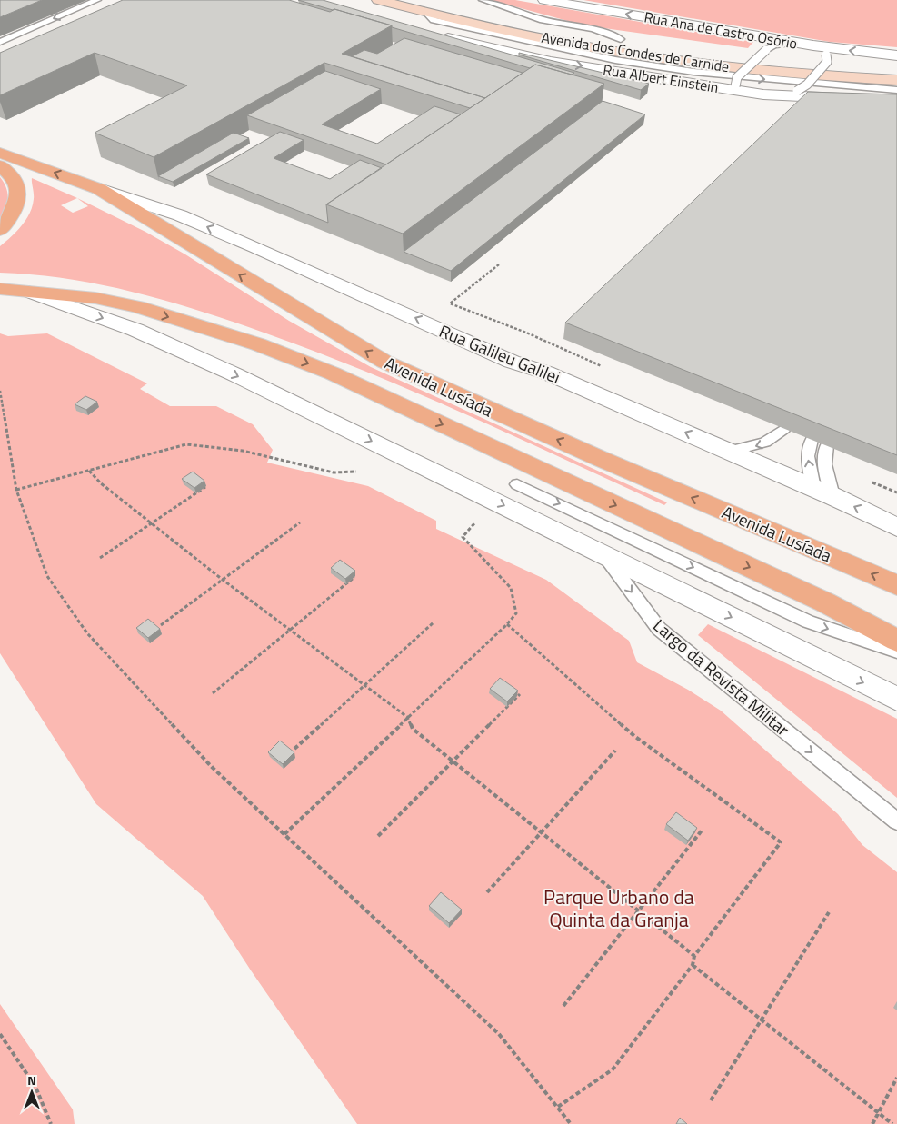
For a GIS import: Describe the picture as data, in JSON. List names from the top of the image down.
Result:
{
  "streets": {
    "main road": ["Avenida dos Condes de Carnide", "Avenida Lusíada"],
    "street": ["Rua Ana de Castro Osório", "Rua Albert Einstein", "Rua Galileu Galilei"],
    "lane": ["Largo da Revista Militar"]
  },
  "crossings": [
    ["Rua Galileu Galilei", "Avenida Lusíada"]
  ],
  "one_way": ["Rua Ana de Castro Osório", "Rua Albert Einstein"],
  "parks": ["Parque Urbano da Quinta da Granja"],
  "north": "top"
}
